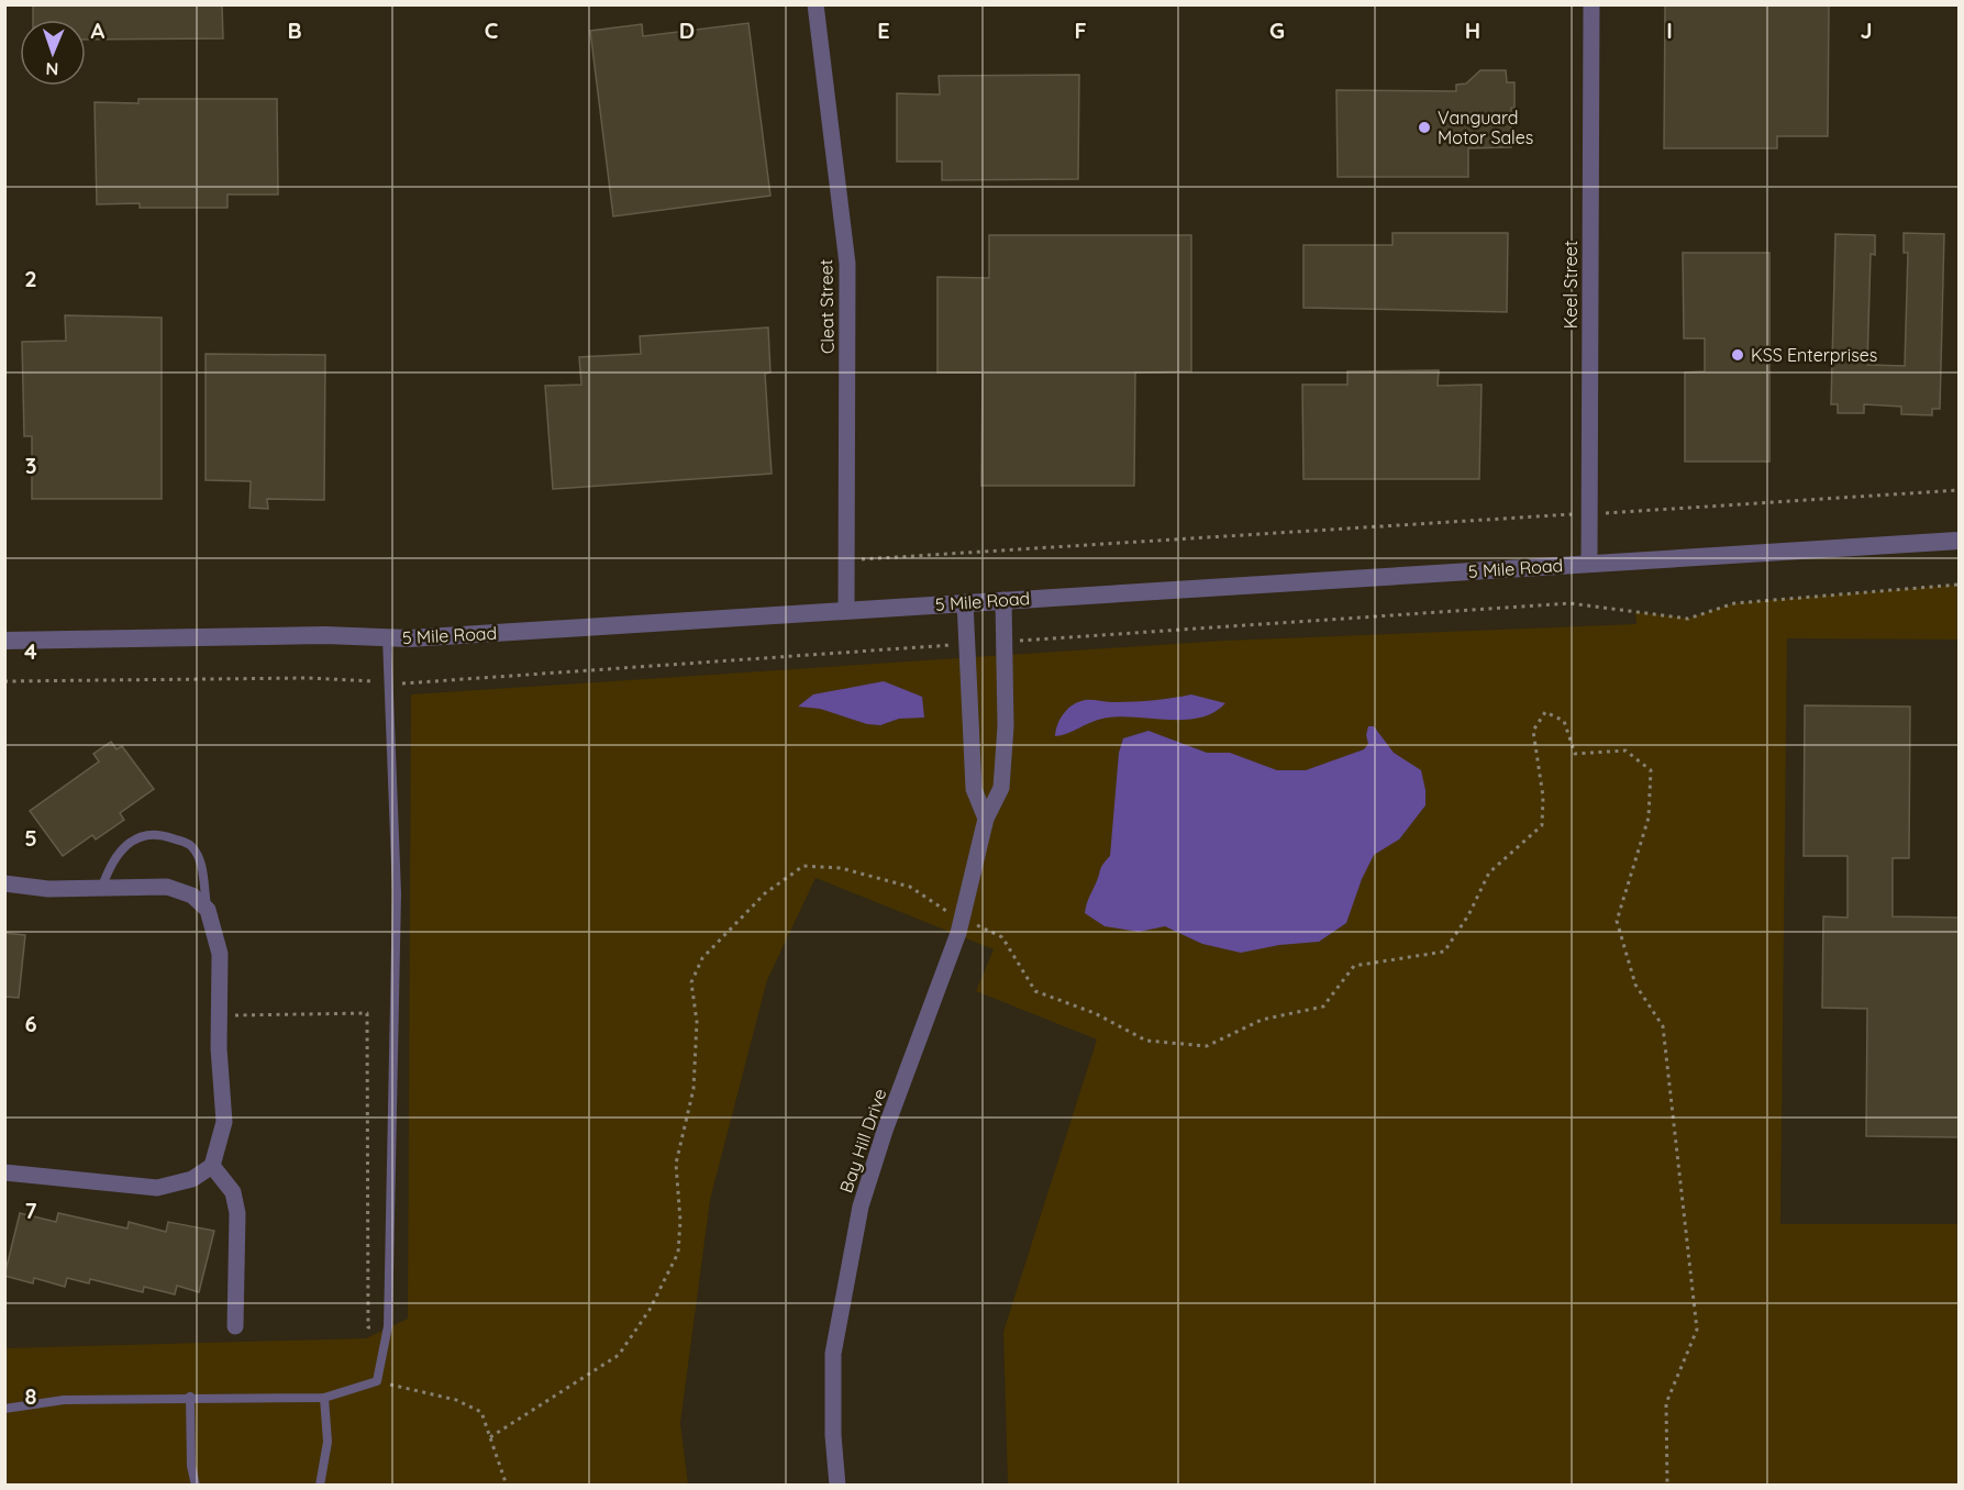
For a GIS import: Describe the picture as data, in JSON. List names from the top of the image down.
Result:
{
  "streets": {
    "street": [
      "Keel Street",
      "Cleat Street",
      "5 Mile Road",
      "Bay Hill Drive"
    ]
  },
  "crossings": [
    ["Keel Street", "5 Mile Road"],
    ["Cleat Street", "5 Mile Road"],
    ["5 Mile Road", "Bay Hill Drive"]
  ],
  "places": ["Vanguard Motor Sales", "KSS Enterprises"],
  "north": "bottom",
  "grid": {
    "columns": [
      "A",
      "B",
      "C",
      "D",
      "E",
      "F",
      "G",
      "H",
      "I",
      "J"
    ],
    "rows": [
      "2",
      "3",
      "4",
      "5",
      "6",
      "7",
      "8"
    ]
  }
}
